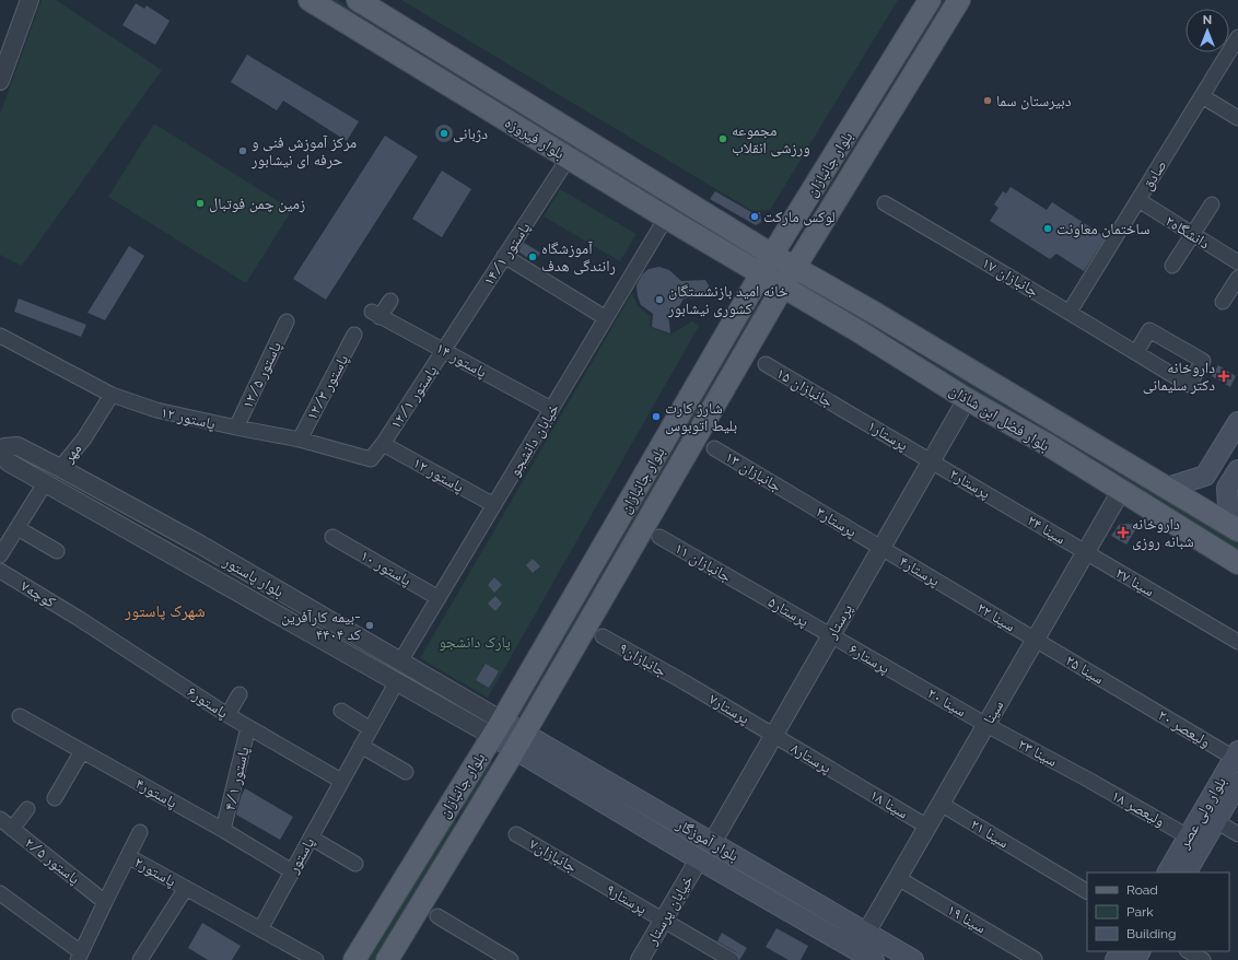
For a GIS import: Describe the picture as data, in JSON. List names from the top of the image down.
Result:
{
  "streets": {
    "main road": [
      "بلوار فیروزه",
      "بلوار جانبازان",
      "بلوار فضل ابن شاذان",
      "بلوار ولی عصر",
      "بلوار آموزگار"
    ],
    "street": [
      "صادق",
      "دانشگاه۲",
      "پاستور ۱۴/۱",
      "جانبازان ۱۷",
      "پاستور ۱۴",
      "پاستور ۱۲/۵",
      "پاستور ۱۲/۳",
      "جانبازان ۱۵",
      "پاستور ۱۲/۱",
      "۱۲ پاستور",
      "پرستار۱",
      "خیابان دانشجو",
      "مهر",
      "جانبازان ۱۳",
      "پاستور ۱۲",
      "پرستار۲",
      "پرستار۳",
      "سینا ۲۴",
      "جانبازان ۱۱",
      "پاستور ۱۰",
      "پرستار۴",
      "بلوار پاستور",
      "سینا ۲۷",
      "کوچه۷",
      "پرستار۵",
      "سینا ۲۲",
      "پرستار",
      "پرستار۶",
      "جانبازان۹",
      "سینا ۲۵",
      "پاستور۶",
      "سینا ۲۰",
      "پرستار۷",
      "سینا",
      "ولیعصر ۲۰",
      "سینا ۲۳",
      "پرستار۸",
      "پاستور ۴/۱",
      "پاستور۴",
      "سینا ۱۸",
      "ولیعصر ۱۸",
      "سینا ۲۱",
      "پاستور",
      "جانبازان۷",
      "پاستور ۲/۵",
      "پاستور۲",
      "پرستار۹",
      "خیابان پرستار",
      "سینا ۱۹"
    ]
  },
  "crossings": [
    ["بلوار فیروزه", "بلوار جانبازان"],
    ["بلوار فیروزه", "پاستور ۱۴/۱"],
    ["بلوار فیروزه", "بلوار فضل ابن شاذان"],
    ["بلوار فیروزه", "خیابان دانشجو"],
    ["بلوار جانبازان", "بلوار فضل ابن شاذان"],
    ["بلوار جانبازان", "بلوار پاستور"],
    ["بلوار جانبازان", "بلوار آموزگار"],
    ["صادق", "دانشگاه۲"],
    ["صادق", "جانبازان ۱۷"],
    ["پاستور ۱۴/۱", "پاستور ۱۴"],
    ["پاستور ۱۴/۱", "پاستور ۱۲/۱"],
    ["پاستور ۱۴", "پاستور ۱۲/۱"],
    ["پاستور ۱۴", "خیابان دانشجو"],
    ["پاستور ۱۲/۵", "۱۲ پاستور"],
    ["پاستور ۱۲/۳", "۱۲ پاستور"],
    ["جانبازان ۱۵", "پرستار۱"],
    ["پاستور ۱۲/۱", "۱۲ پاستور"],
    ["پاستور ۱۲/۱", "پاستور ۱۲"],
    ["۱۲ پاستور", "مهر"],
    ["۱۲ پاستور", "پاستور ۱۲"],
    ["بلوار فضل ابن شاذان", "پرستار"],
    ["بلوار فضل ابن شاذان", "سینا"],
    ["پرستار۱", "پرستار۲"],
    ["پرستار۱", "پرستار"],
    ["خیابان دانشجو", "پاستور ۱۲"],
    ["خیابان دانشجو", "پاستور ۱۰"],
    ["خیابان دانشجو", "بلوار پاستور"],
    ["مهر", "بلوار پاستور"],
    ["جانبازان ۱۳", "پرستار۳"],
    ["پرستار۲", "سینا ۲۴"],
    ["پرستار۲", "پرستار"],
    ["پرستار۳", "پرستار۴"],
    ["پرستار۳", "پرستار"],
    ["سینا ۲۴", "سینا ۲۷"],
    ["سینا ۲۴", "سینا"],
    ["جانبازان ۱۱", "پرستار۵"],
    ["پرستار۴", "سینا ۲۲"],
    ["پرستار۴", "پرستار"],
    ["بلوار پاستور", "بلوار آموزگار"],
    ["بلوار پاستور", "پاستور"],
    ["سینا ۲۷", "سینا"],
    ["کوچه۷", "پاستور۶"],
    ["پرستار۵", "پرستار"],
    ["پرستار۵", "پرستار۶"],
    ["سینا ۲۲", "سینا ۲۵"],
    ["سینا ۲۲", "سینا"],
    ["پرستار", "پرستار۶"],
    ["پرستار", "پرستار۷"],
    ["پرستار", "پرستار۸"],
    ["پرستار", "بلوار آموزگار"],
    ["پرستار۶", "سینا ۲۰"],
    ["جانبازان۹", "پرستار۷"],
    ["سینا ۲۵", "سینا"],
    ["سینا ۲۵", "ولیعصر ۲۰"],
    ["پاستور۶", "پاستور ۴/۱"],
    ["پاستور۶", "پاستور"],
    ["سینا ۲۰", "سینا"],
    ["سینا ۲۰", "سینا ۲۳"],
    ["پرستار۷", "پرستار۸"],
    ["سینا", "سینا ۲۳"],
    ["سینا", "سینا ۱۸"],
    ["سینا", "سینا ۲۱"],
    ["سینا", "بلوار آموزگار"],
    ["سینا", "سینا ۱۹"],
    ["ولیعصر ۲۰", "بلوار ولی عصر"],
    ["سینا ۲۳", "ولیعصر ۱۸"],
    ["پرستار۸", "سینا ۱۸"],
    ["پاستور ۴/۱", "پاستور۴"],
    ["پاستور۴", "پاستور"],
    ["ولیعصر ۱۸", "بلوار ولی عصر"],
    ["بلوار آموزگار", "خیابان پرستار"],
    ["پاستور", "پاستور۲"],
    ["جانبازان۷", "پرستار۹"],
    ["پاستور ۲/۵", "پاستور۲"],
    ["پرستار۹", "خیابان پرستار"]
  ],
  "districts": ["شهرک پاستور"],
  "parks": ["پارک دانشجو"],
  "places": {
    "other": [
      "دبیرستان سما",
      "دژبانی",
      "مجموعه ورزشی انقلاب",
      "مرکز آموزش فنی و حرفه ای نیشابور",
      "زمین چمن فوتبال",
      "لوکس مارکت",
      "ساختمان معاونت",
      "آموزشگاه رانندگی هدف",
      "خانه امید بازنشستگان کشوری نیشابور",
      "شارژ کارت بلیط اتوبوس",
      "بیمه کارآفرین- کد ۴۴۰۴"
    ],
    "health": ["داروخانه دکتر سلیمانی", "داروخانه شبانه روزی"]
  },
  "legend": ["Road", "Park", "Building"],
  "north": "top"
}
